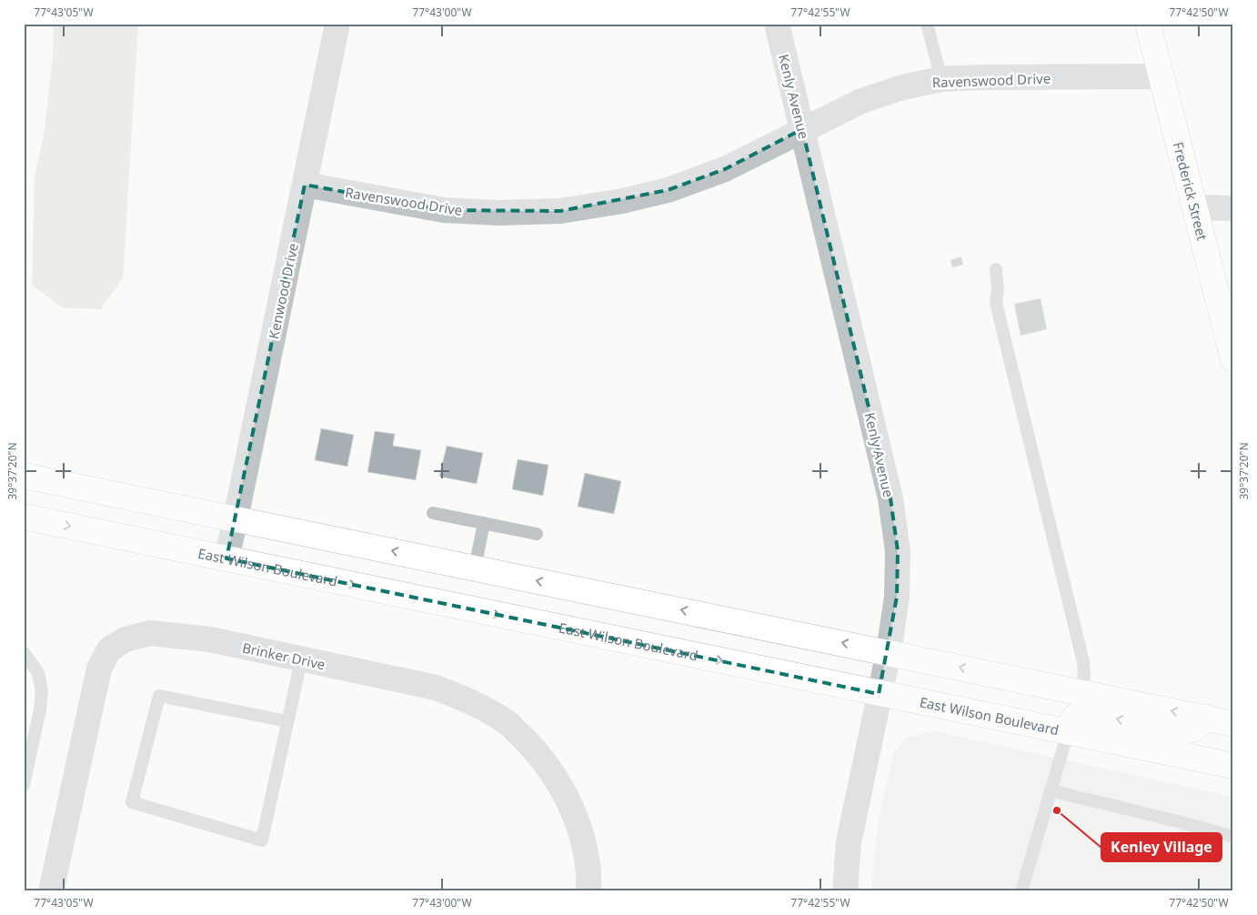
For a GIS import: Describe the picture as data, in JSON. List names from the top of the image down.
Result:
{
  "streets": {
    "main road": ["Frederick Street", "East Wilson Boulevard"],
    "street": [
      "Ravenswood Drive",
      "Kenly Avenue",
      "Kenwood Drive",
      "Brinker Drive"
    ]
  },
  "crossings": [
    ["Ravenswood Drive", "Kenly Avenue"],
    ["Ravenswood Drive", "Frederick Street"],
    ["Ravenswood Drive", "Kenwood Drive"],
    ["Kenly Avenue", "East Wilson Boulevard"],
    ["Kenwood Drive", "East Wilson Boulevard"]
  ],
  "places": ["Kenley Village"],
  "coordinates": [
    "77°43'05\"W",
    "77°43'00\"W",
    "77°42'55\"W",
    "77°42'50\"W",
    "39°37'20\"N"
  ]
}
